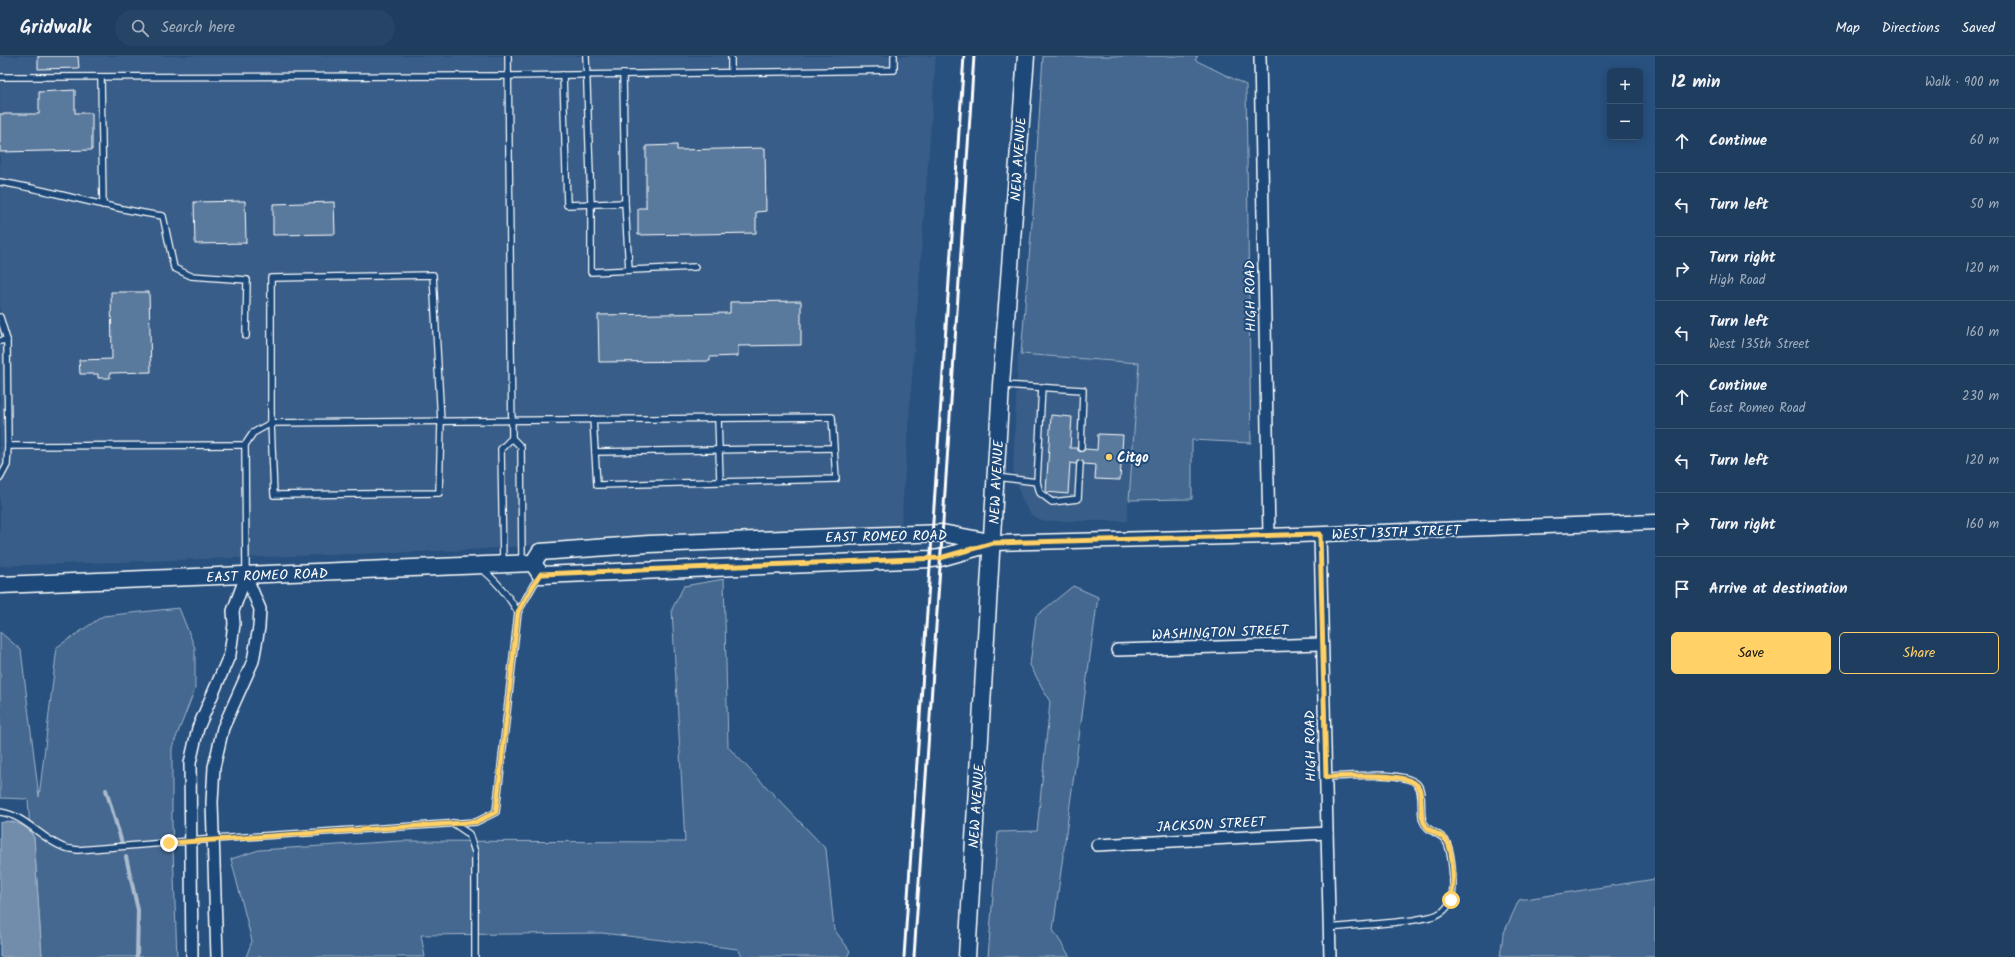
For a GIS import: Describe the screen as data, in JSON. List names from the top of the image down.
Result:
{
  "streets": {
    "main road": ["NEW AVENUE", "EAST ROMEO ROAD"],
    "street": [
      "HIGH ROAD",
      "WEST 135TH STREET",
      "WASHINGTON STREET",
      "JACKSON STREET"
    ]
  },
  "crossings": [
    ["NEW AVENUE", "WEST 135TH STREET"],
    ["NEW AVENUE", "EAST ROMEO ROAD"],
    ["HIGH ROAD", "WEST 135TH STREET"],
    ["HIGH ROAD", "WASHINGTON STREET"],
    ["HIGH ROAD", "JACKSON STREET"],
    ["WEST 135TH STREET", "EAST ROMEO ROAD"]
  ],
  "places": ["Citgo"],
  "page": {
    "header": "Gridwalk",
    "search": "Search here",
    "nav": ["Map", "Directions", "Saved"],
    "heading": ["12 min", "Walk · 900 m"],
    "map_buttons": ["+", "−"],
    "list": [
      ["Continue", "60 m"],
      ["Turn left", "50 m"],
      ["Turn right", "High Road", "120 m"],
      ["Turn left", "West 135th Street", "160 m"],
      ["Continue", "East Romeo Road", "230 m"],
      ["Turn left", "120 m"],
      ["Turn right", "160 m"],
      "Arrive at destination"
    ],
    "buttons": ["Save", "Share"]
  }
}
